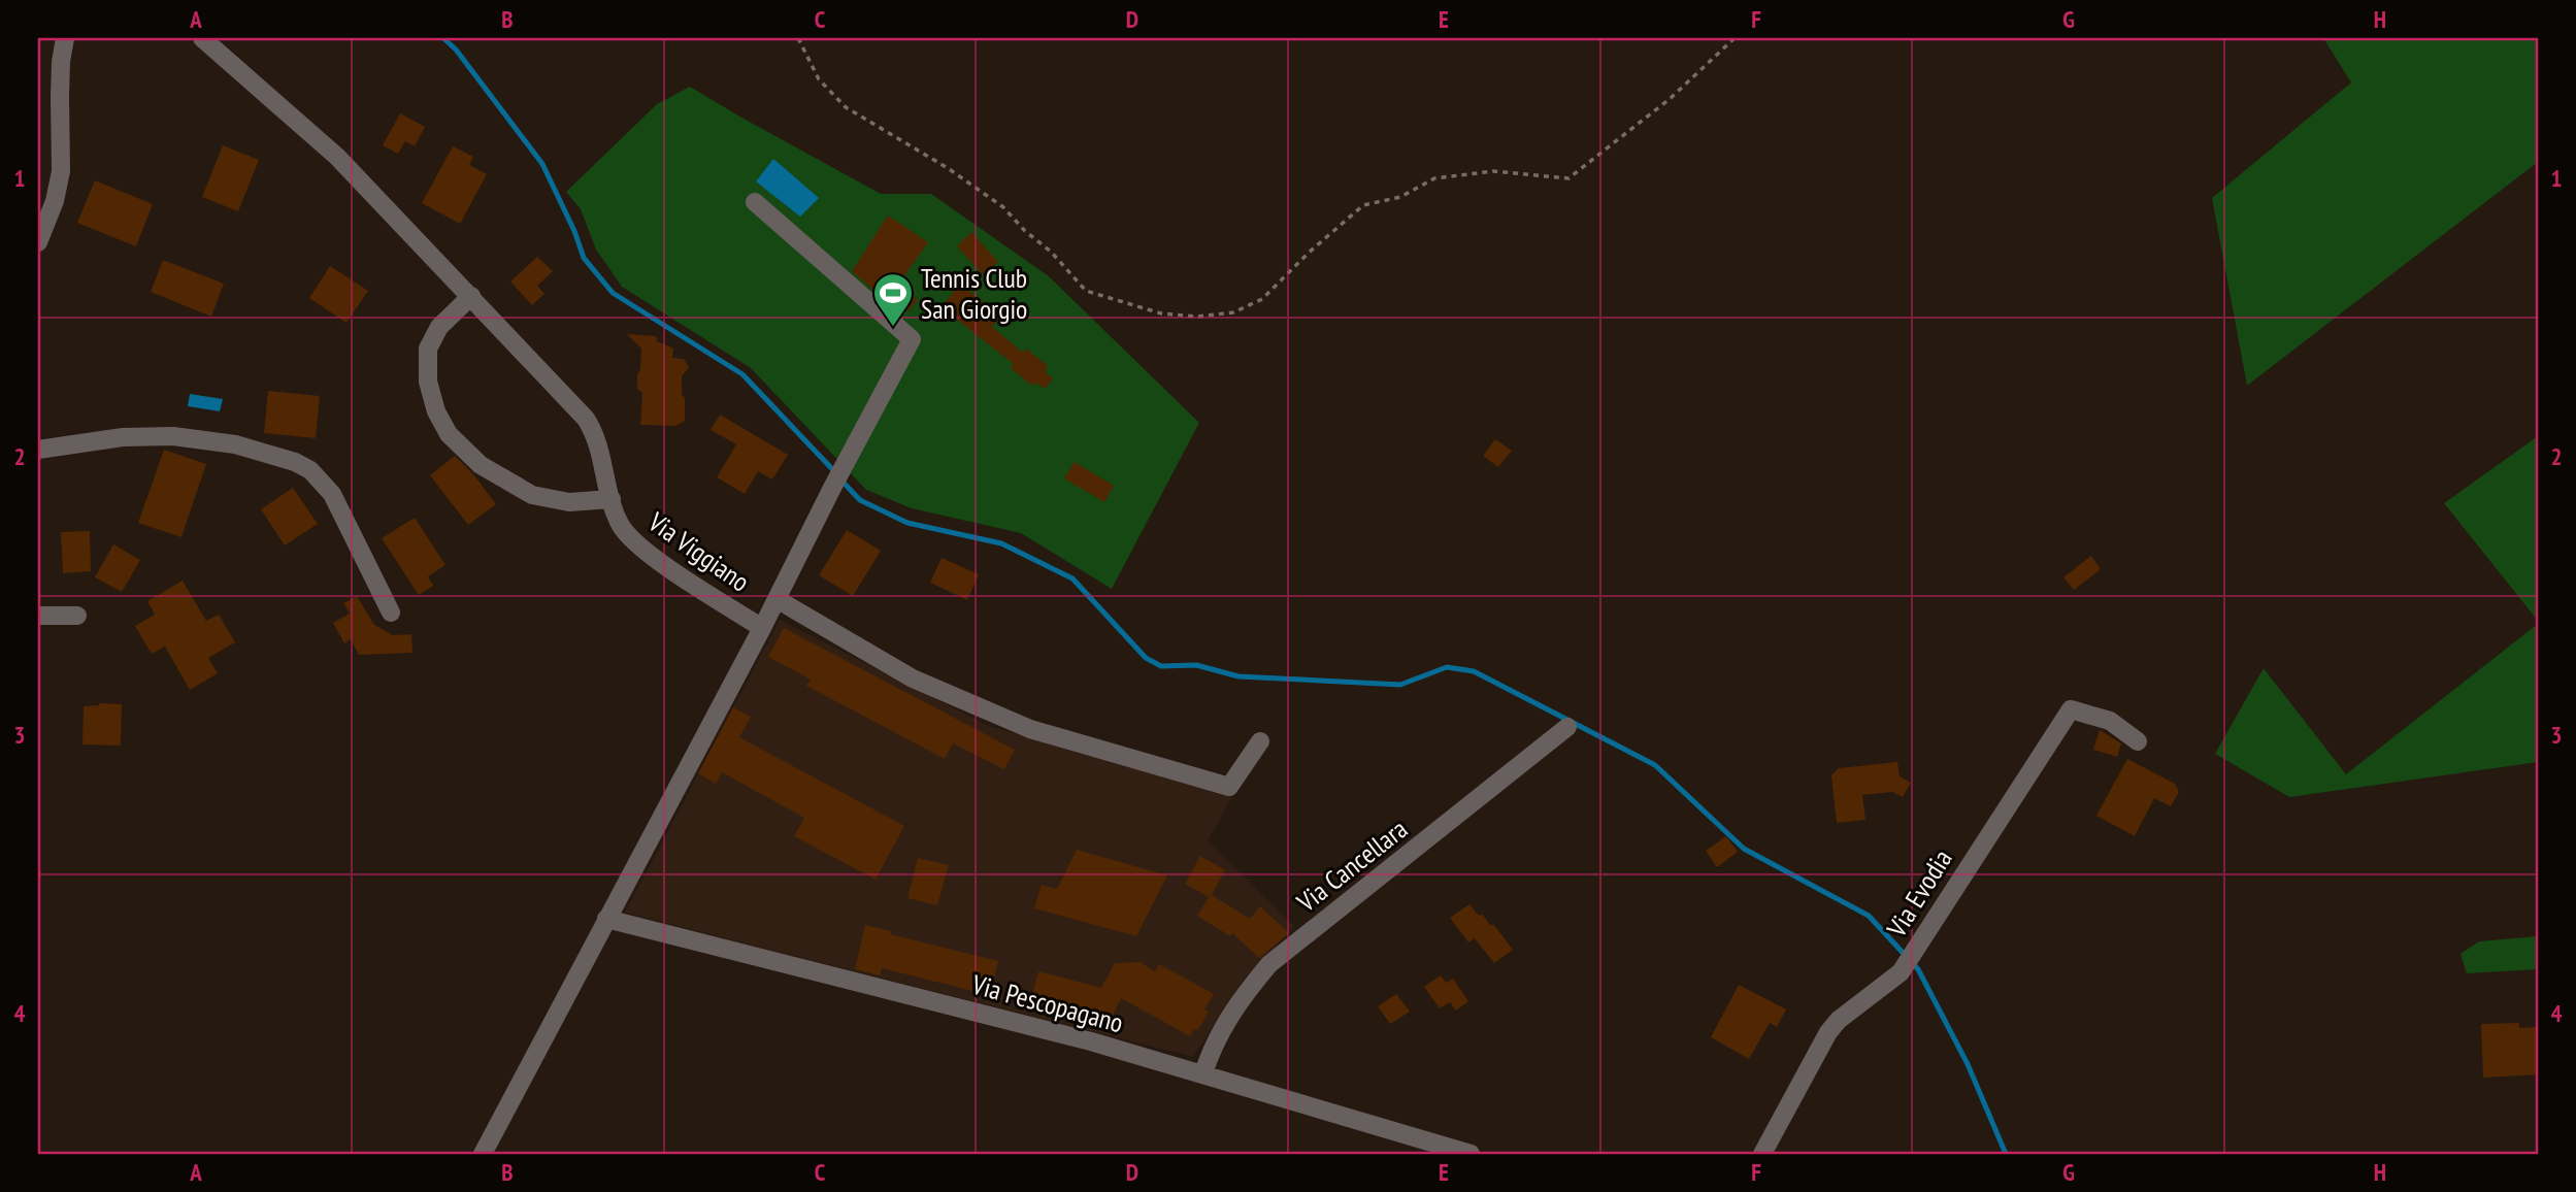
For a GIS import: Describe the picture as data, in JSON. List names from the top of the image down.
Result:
{
  "streets": {
    "street": [
      "Via Viggiano",
      "Via Cancellara",
      "Via Evodia",
      "Via Pescopagano"
    ]
  },
  "crossings": [
    ["Via Viggiano", "Via Pescopagano"],
    ["Via Cancellara", "Via Pescopagano"]
  ],
  "places": {
    "sports": ["Tennis Club San Giorgio"]
  },
  "grid": {
    "columns": [
      "A",
      "B",
      "C",
      "D",
      "E",
      "F",
      "G",
      "H"
    ],
    "rows": [
      "1",
      "2",
      "3",
      "4"
    ]
  }
}
